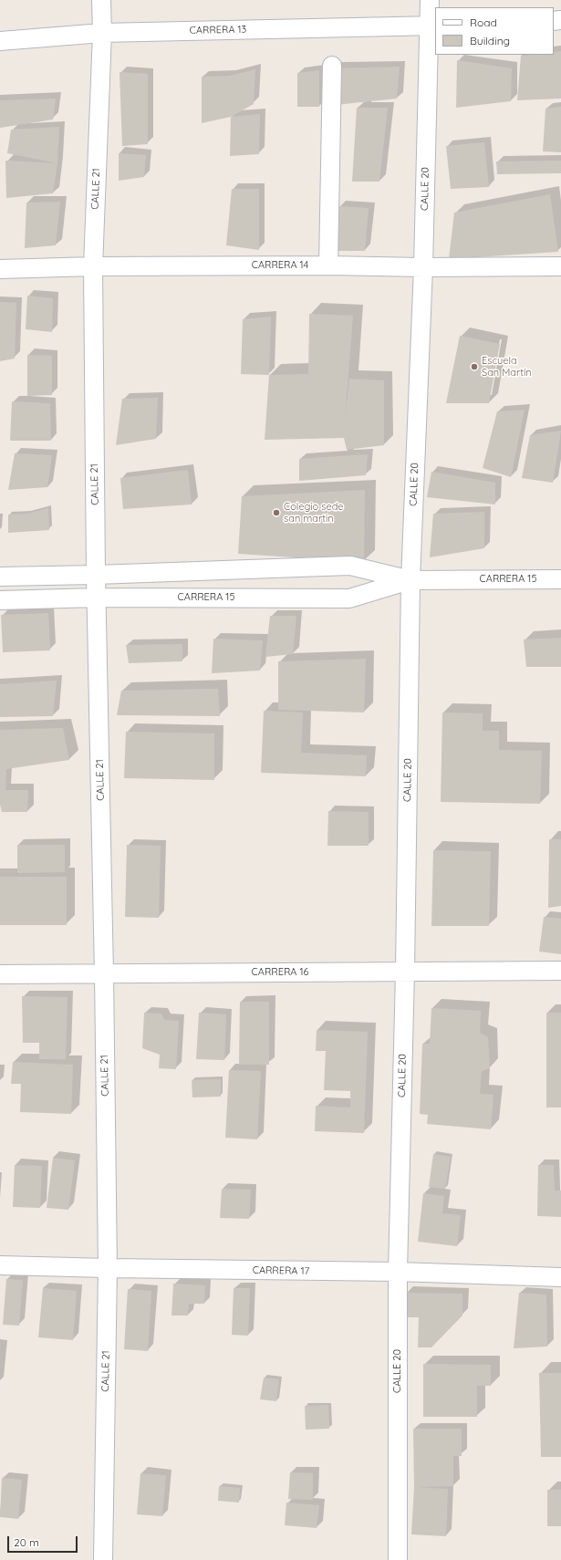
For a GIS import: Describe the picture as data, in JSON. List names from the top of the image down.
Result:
{
  "streets": {
    "street": [
      "CARRERA 13",
      "CALLE 21",
      "CALLE 20",
      "CARRERA 14",
      "CARRERA 15",
      "CARRERA 16",
      "CARRERA 17"
    ]
  },
  "crossings": [
    ["CARRERA 13", "CALLE 21"],
    ["CARRERA 13", "CALLE 20"],
    ["CALLE 21", "CARRERA 14"],
    ["CALLE 21", "CARRERA 15"],
    ["CALLE 21", "CARRERA 16"],
    ["CALLE 21", "CARRERA 17"],
    ["CALLE 20", "CARRERA 14"],
    ["CALLE 20", "CARRERA 15"],
    ["CALLE 20", "CARRERA 16"],
    ["CALLE 20", "CARRERA 17"]
  ],
  "places": ["Escuela San Martín", "Colegio sede san martin"],
  "legend": ["Road", "Building"],
  "scale_bar": "20 m"
}
